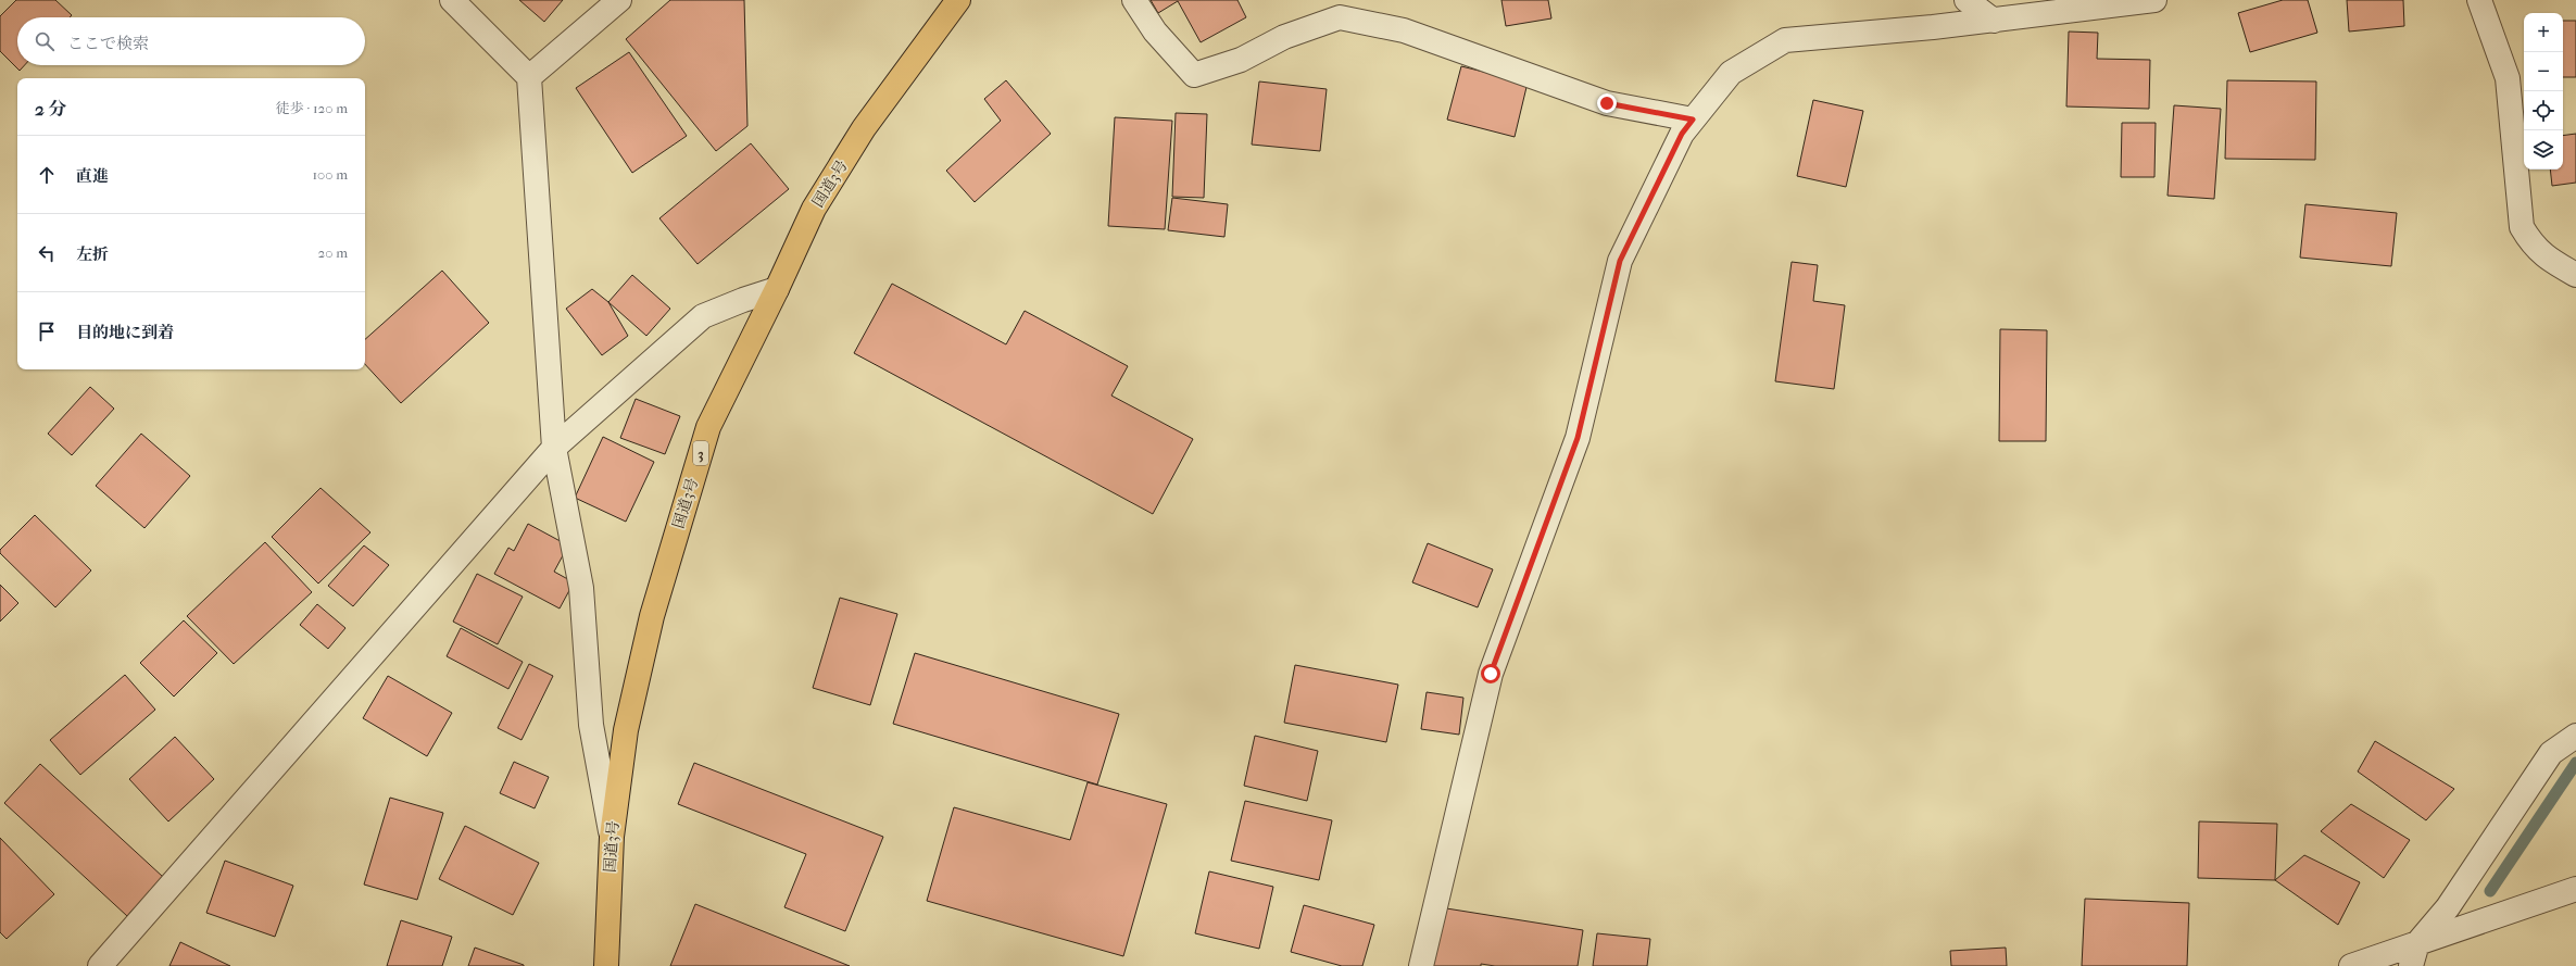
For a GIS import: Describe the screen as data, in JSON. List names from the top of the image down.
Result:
{
  "streets": {
    "highway": ["国道3号", "3"]
  },
  "page": {
    "map_buttons": ["+", "−"],
    "search": "ここで検索",
    "heading": ["2 分", "徒歩 · 120 m"],
    "list": [
      ["直進", "100 m"],
      ["左折", "20 m"],
      "目的地に到着"
    ]
  }
}
